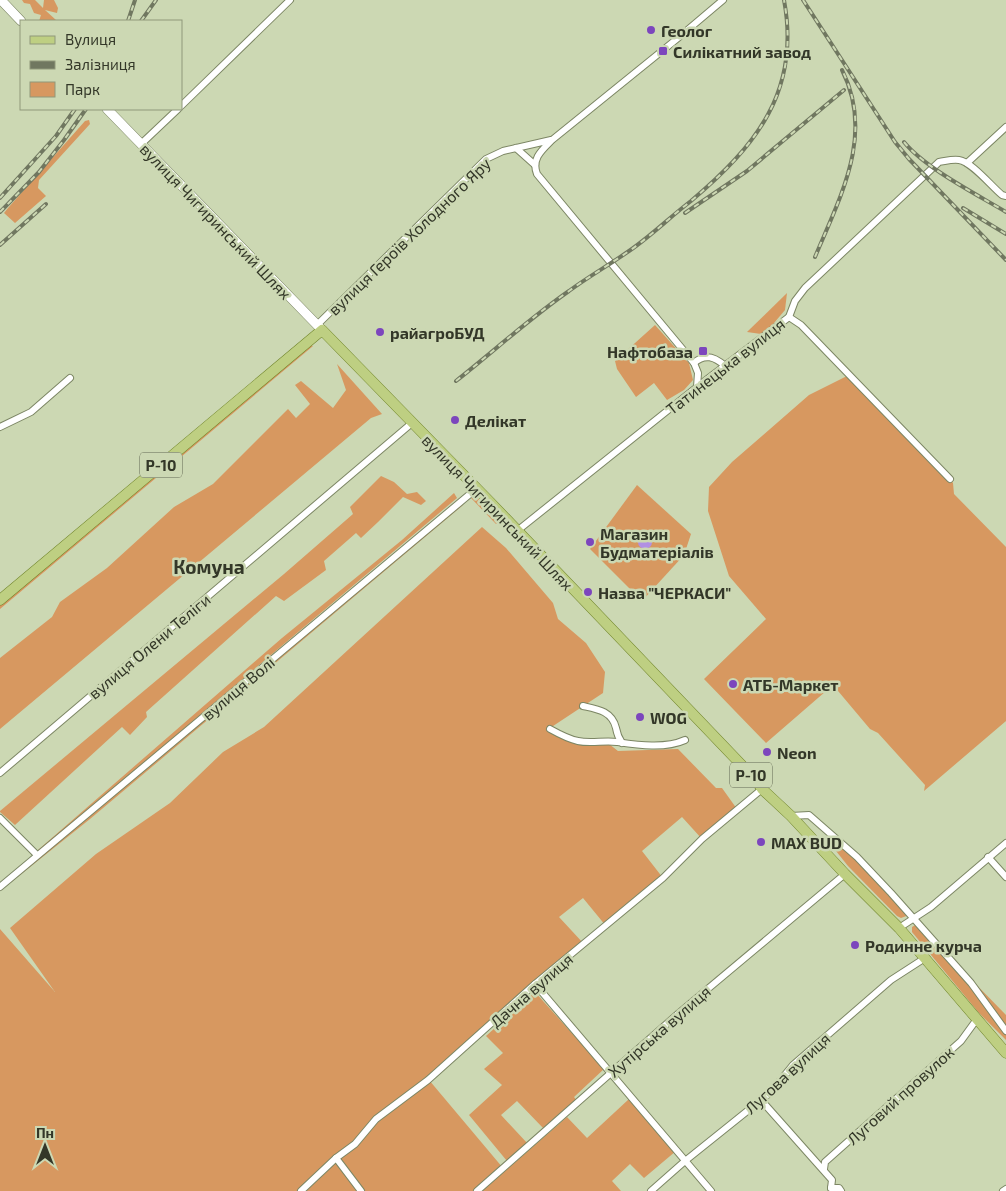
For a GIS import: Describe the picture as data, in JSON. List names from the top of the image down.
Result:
{
  "streets": {
    "main road": ["вулиця Чигиринський Шлях", "вулиця Героїв Холодного Яру", "Р-10"],
    "street": [
      "Татинецька вулиця",
      "вулиця Олени Теліги",
      "вулиця Волі",
      "Дачна вулиця",
      "Хутірська вулиця",
      "Лугова вулиця",
      "Луговий провулок"
    ]
  },
  "crossings": [
    ["вулиця Чигиринський Шлях", "вулиця Героїв Холодного Яру"],
    ["вулиця Чигиринський Шлях", "Татинецька вулиця"],
    ["вулиця Чигиринський Шлях", "вулиця Олени Теліги"],
    ["вулиця Чигиринський Шлях", "вулиця Волі"],
    ["вулиця Чигиринський Шлях", "Дачна вулиця"],
    ["вулиця Чигиринський Шлях", "Хутірська вулиця"],
    ["вулиця Чигиринський Шлях", "Лугова вулиця"],
    ["вулиця Чигиринський Шлях", "Луговий провулок"]
  ],
  "districts": ["Комуна"],
  "places": {
    "other": [
      "Геолог",
      "райагроБУД",
      "Делікат",
      "Магазин Будматеріалів",
      "Назва \"ЧЕРКАСИ\"",
      "АТБ-Маркет",
      "WOG",
      "Neon",
      "MAX BUD",
      "Родинне курча"
    ],
    "transit": ["Силікатний завод", "Нафтобаза"]
  },
  "legend": ["Вулиця", "Залізниця", "Парк"],
  "north": "top"
}
